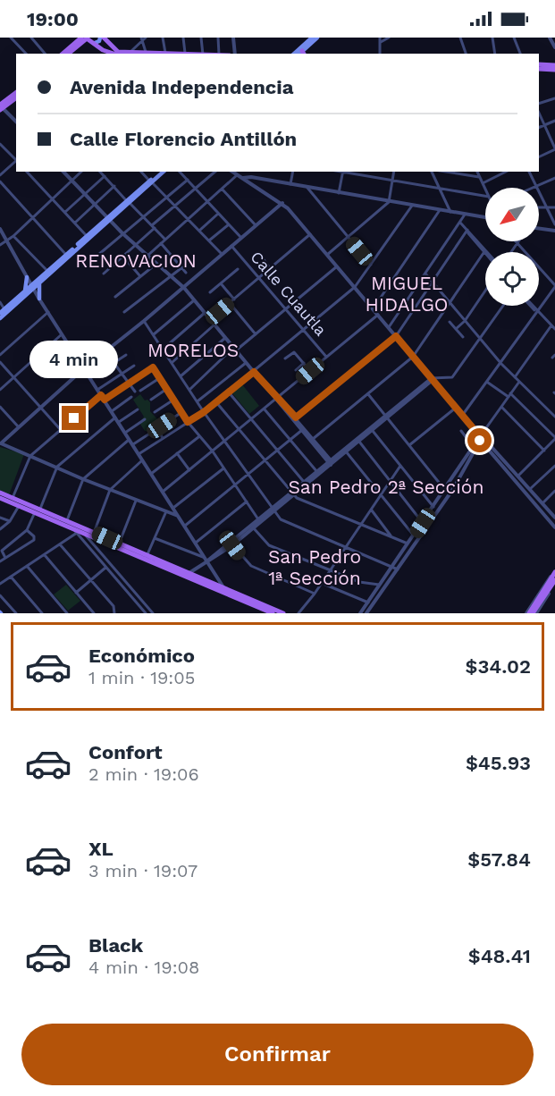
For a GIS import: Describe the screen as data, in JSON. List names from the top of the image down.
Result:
{
  "streets": {
    "street": ["Calle Cuautla"]
  },
  "districts": [
    "RENOVACION",
    "MIGUEL HIDALGO",
    "MORELOS",
    "San Pedro 2ª Sección",
    "San Pedro 1ª Sección"
  ],
  "north": "bottom left",
  "page": {
    "status": "19:00",
    "banner": ["Avenida Independencia", "Calle Florencio Antillón"],
    "bubble": "4 min",
    "list": [
      {
        "name": "Económico",
        "note": "1 min · 19:05",
        "value": "$34.02"
      },
      {
        "name": "Confort",
        "note": "2 min · 19:06",
        "value": "$45.93"
      },
      {
        "name": "XL",
        "note": "3 min · 19:07",
        "value": "$57.84"
      },
      {
        "name": "Black",
        "note": "4 min · 19:08",
        "value": "$48.41"
      }
    ],
    "buttons": "Confirmar"
  }
}
